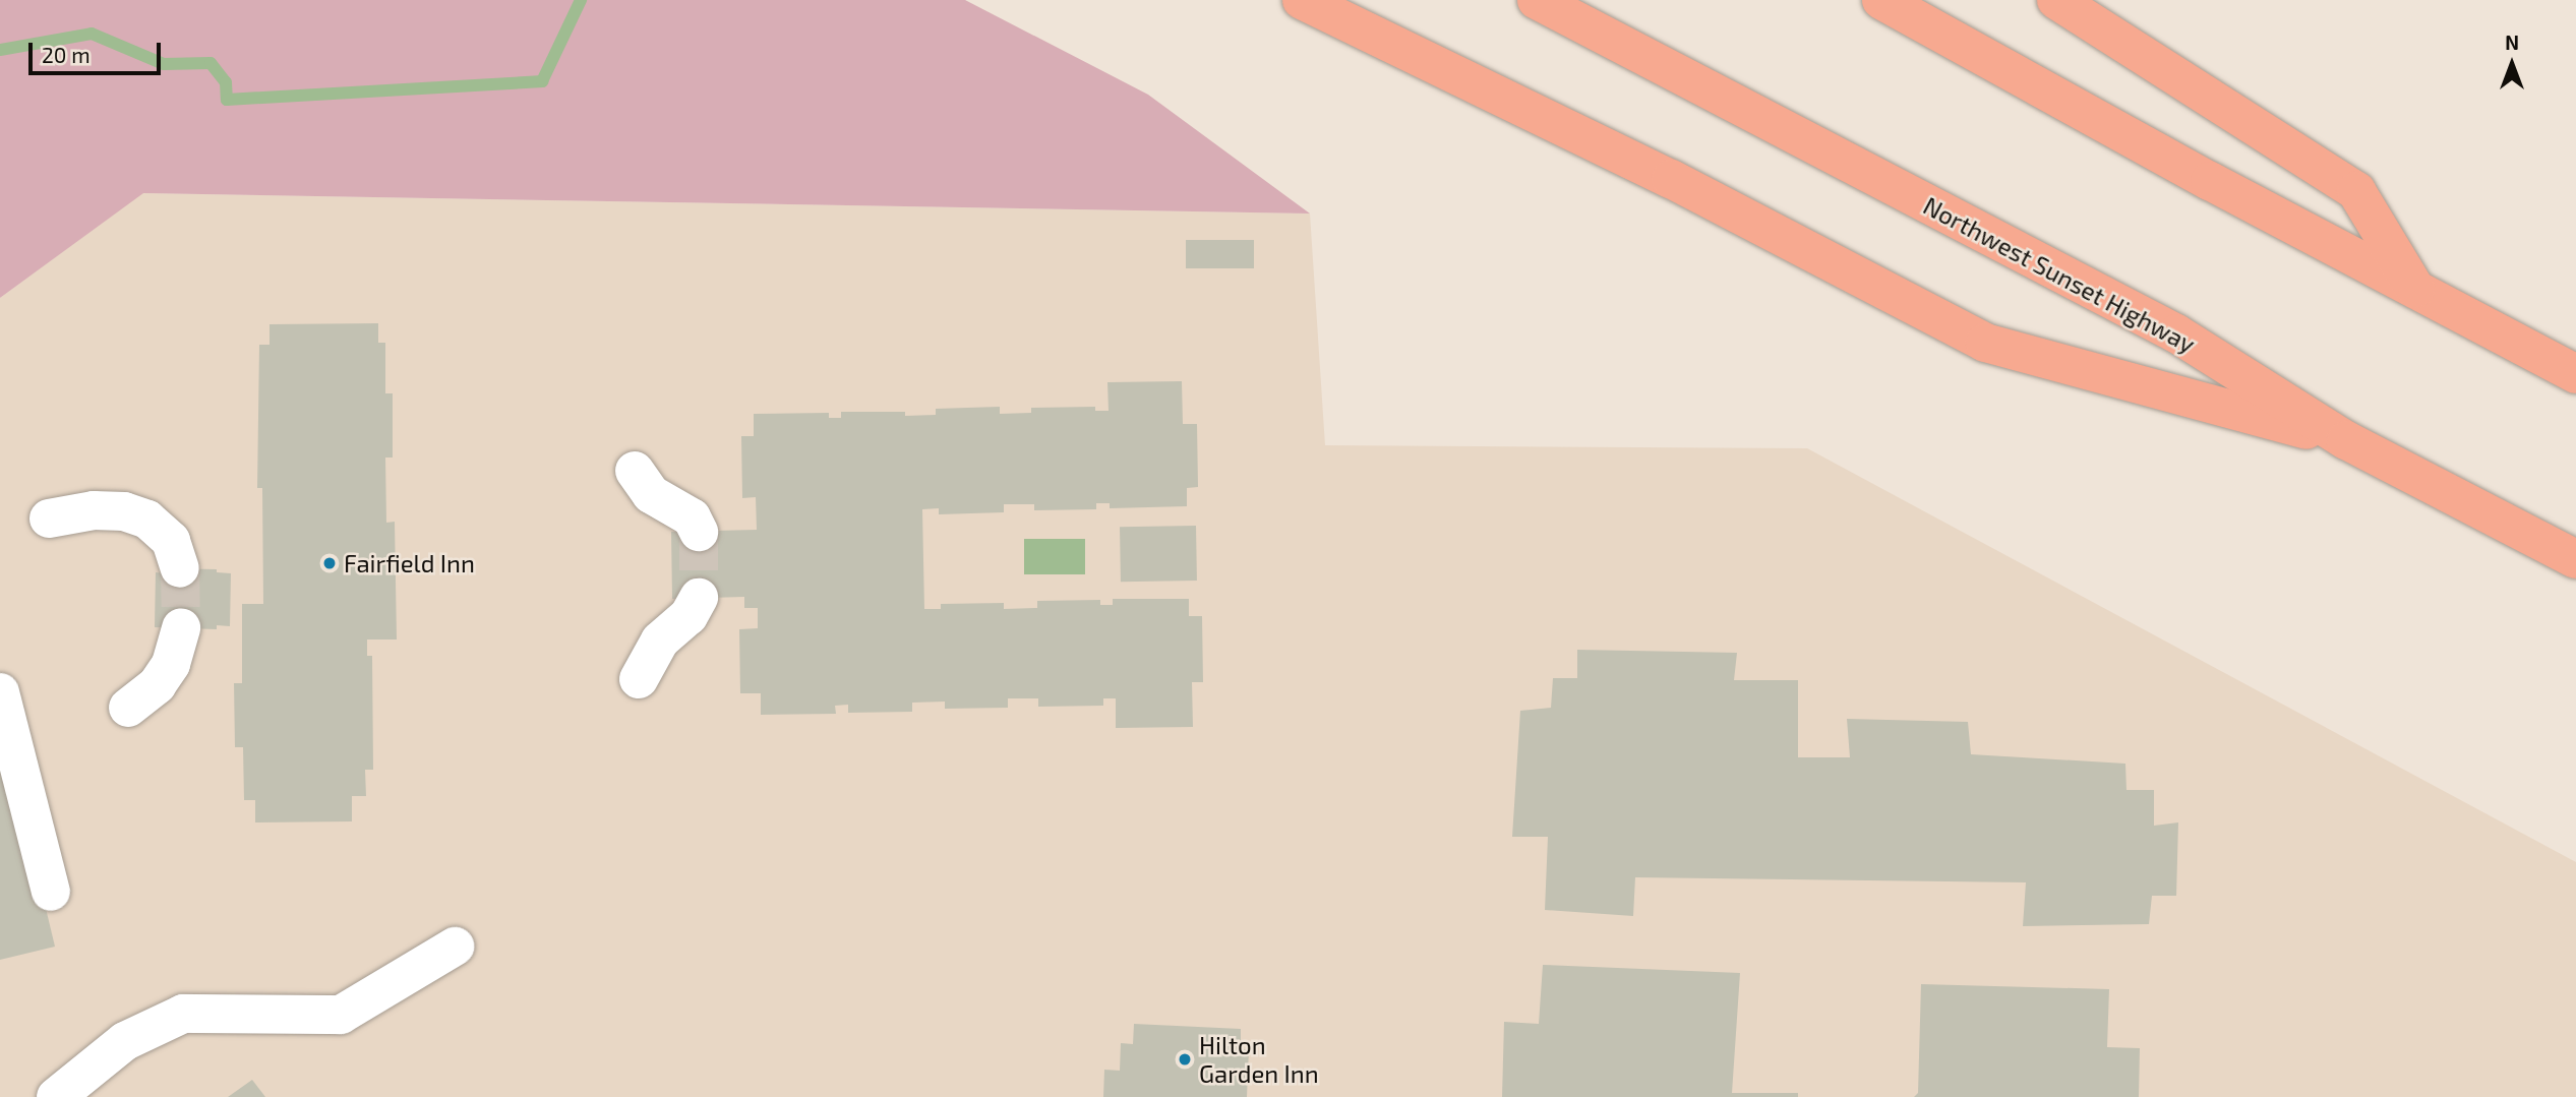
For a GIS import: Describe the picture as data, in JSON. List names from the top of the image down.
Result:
{
  "streets": {
    "highway": ["Northwest Sunset Highway"]
  },
  "places": ["Fairfield Inn", "Hilton Garden Inn"],
  "scale_bar": "20 m",
  "north": "top"
}
